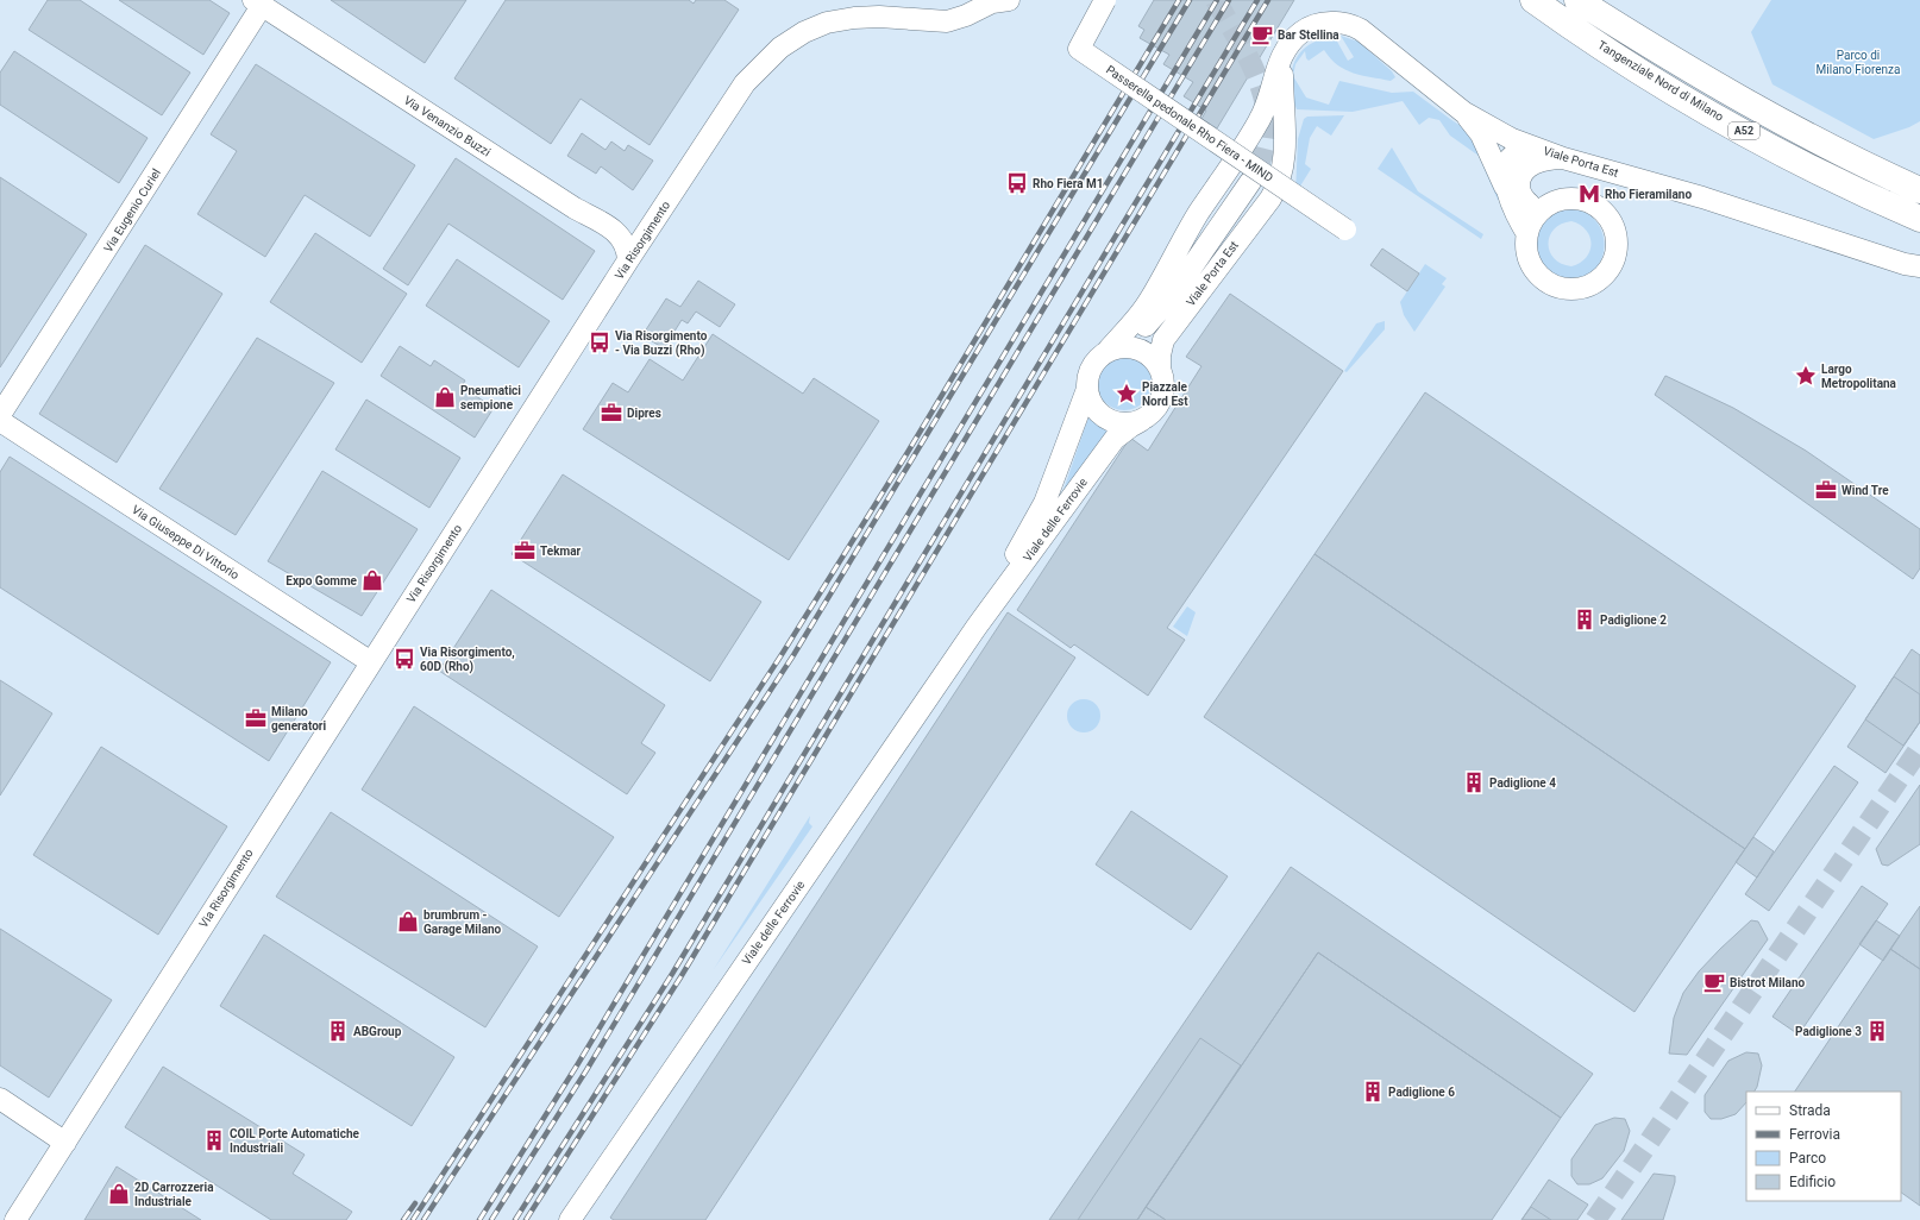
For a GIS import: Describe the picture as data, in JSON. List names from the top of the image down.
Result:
{
  "streets": {
    "highway": ["Tangenziale Nord di Milano", "A52"],
    "street": [
      "Passerella pedonale Rho Fiera - MIND",
      "Via Venanzio Buzzi",
      "Viale Porta Est",
      "Via Eugenio Curiel",
      "Via Risorgimento",
      "Viale delle Ferrovie",
      "Via Giuseppe Di Vittorio"
    ]
  },
  "crossings": [
    ["Via Venanzio Buzzi", "Via Eugenio Curiel"],
    ["Via Venanzio Buzzi", "Via Risorgimento"],
    ["Viale Porta Est", "Viale delle Ferrovie"],
    ["Via Risorgimento", "Via Giuseppe Di Vittorio"]
  ],
  "parks": ["Parco di Milano Fiorenza"],
  "places": {
    "cafe": ["Bar Stellina", "Bistrot Milano"],
    "bus stop": ["Rho Fiera M1", "Via Risorgimento - Via Buzzi (Rho)", "Via Risorgimento, 60D (Rho)"],
    "metro station": ["Rho Fieramilano"],
    "place": ["Largo Metropolitana", "Piazzale Nord Est"],
    "shop": [
      "Pneumatici sempione",
      "Expo Gomme",
      "brumbrum - Garage Milano",
      "2D Carrozzeria Industriale"
    ],
    "office": [
      "Dipres",
      "Wind Tre",
      "Tekmar",
      "Milano generatori"
    ],
    "building": [
      "Padiglione 2",
      "Padiglione 4",
      "ABGroup",
      "Padiglione 3",
      "Padiglione 6",
      "COIL Porte Automatiche Industriali"
    ]
  },
  "legend": [
    "Strada",
    "Ferrovia",
    "Parco",
    "Edificio"
  ]
}
